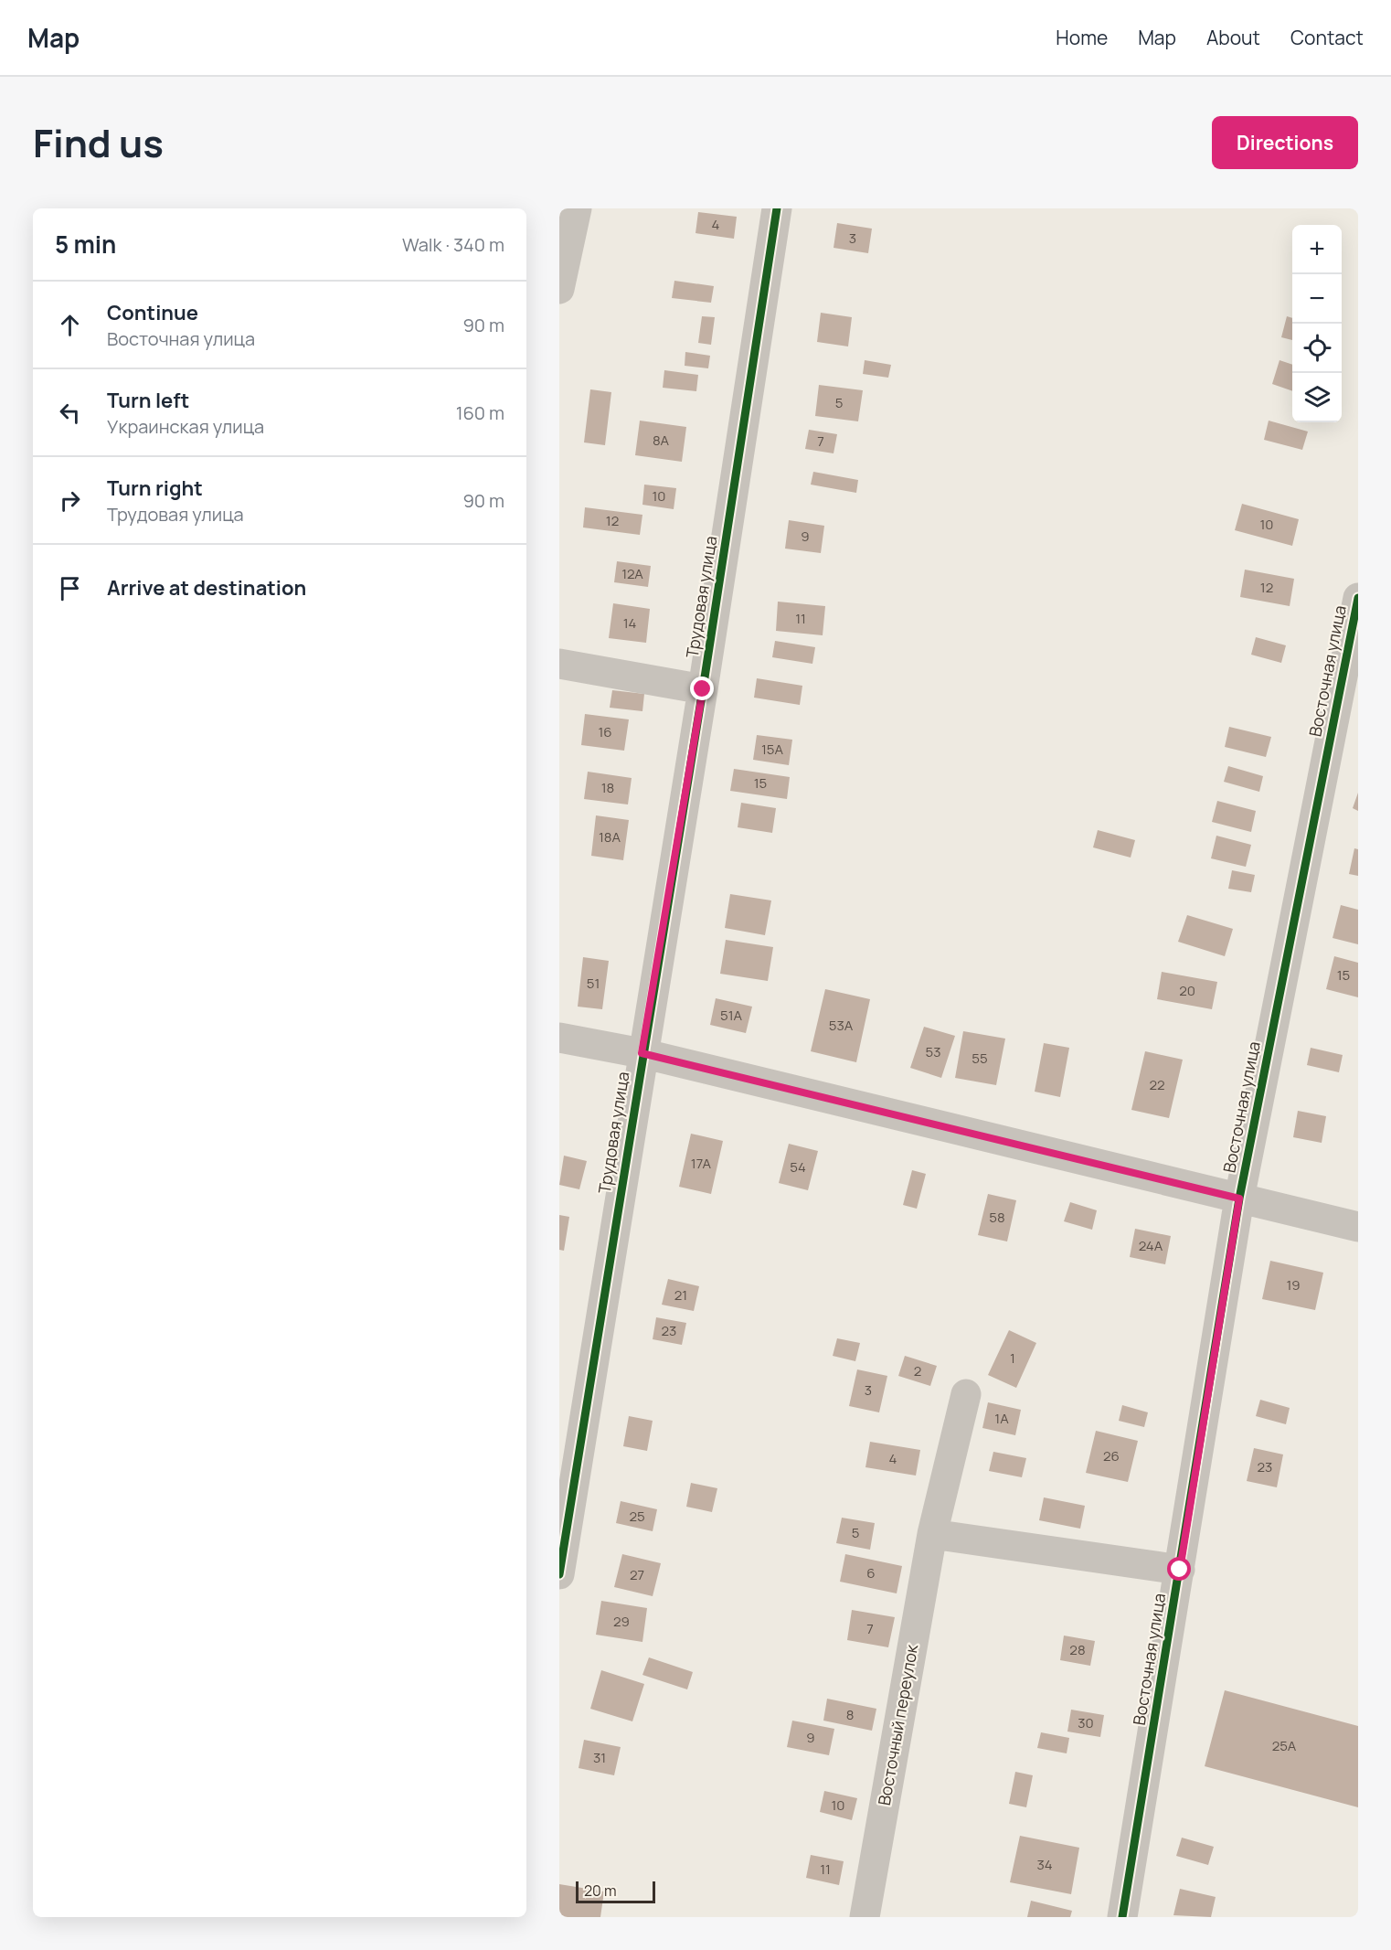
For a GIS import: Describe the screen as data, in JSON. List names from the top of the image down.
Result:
{
  "streets": {
    "street": ["Трудовая улица", "Восточная улица", "Восточный переулок"]
  },
  "house_numbers": [
    "4",
    "3",
    "5",
    "8А",
    "7",
    "10",
    "12",
    "10",
    "9",
    "12А",
    "12",
    "11",
    "14",
    "16",
    "15А",
    "15",
    "18",
    "18А",
    "15",
    "51",
    "20",
    "51А",
    "53А",
    "53",
    "55",
    "22",
    "17А",
    "54",
    "58",
    "24А",
    "19",
    "21",
    "23",
    "1",
    "2",
    "3",
    "1А",
    "26",
    "4",
    "23",
    "25",
    "5",
    "6",
    "27",
    "29",
    "7",
    "28",
    "8",
    "30",
    "9",
    "25А",
    "31",
    "10",
    "34",
    "11"
  ],
  "scale_bar": "20 m",
  "page": {
    "header": "Map",
    "nav": [
      "Home",
      "Map",
      "About",
      "Contact"
    ],
    "title": "Find us",
    "buttons": "Directions",
    "heading": ["5 min", "Walk · 340 m"],
    "map_buttons": ["+", "−"],
    "list": [
      ["Continue", "Восточная улица", "90 m"],
      ["Turn left", "Украинская улица", "160 m"],
      ["Turn right", "Трудовая улица", "90 m"],
      "Arrive at destination"
    ],
    "scale": "20 m"
  }
}
